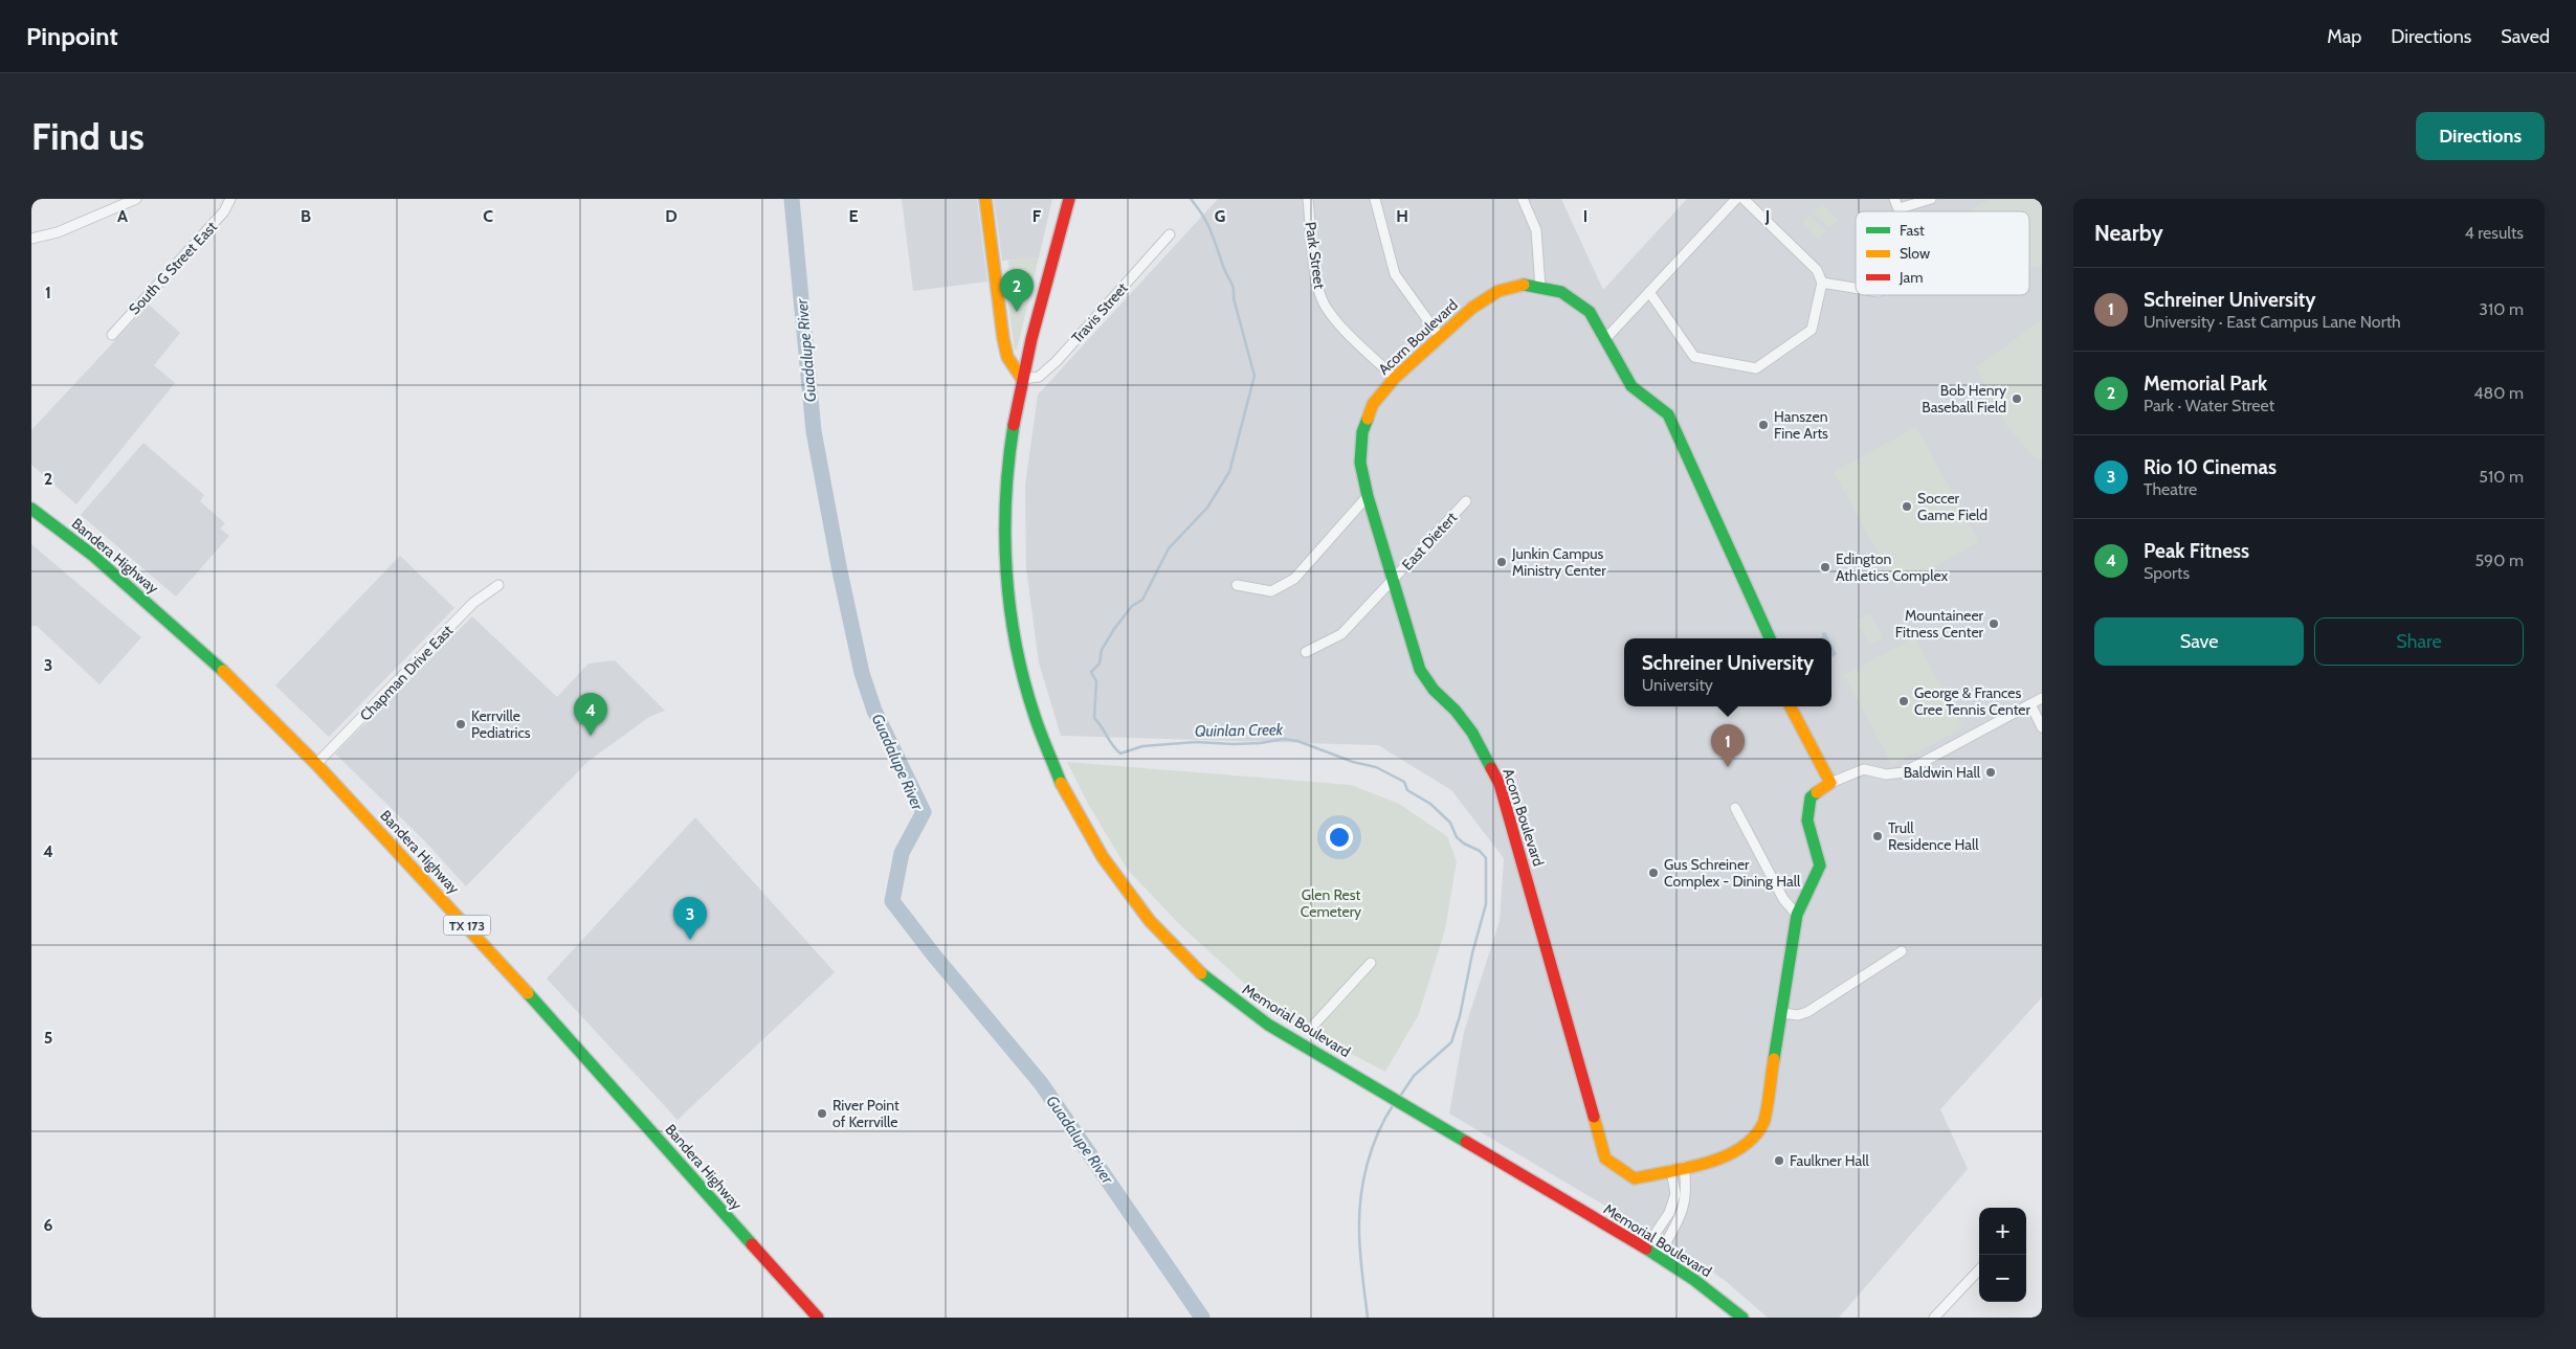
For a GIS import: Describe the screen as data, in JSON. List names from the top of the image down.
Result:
{
  "streets": {
    "main road": [
      "Acorn Boulevard",
      "Bandera Highway",
      "TX 173",
      "Memorial Boulevard"
    ],
    "street": [
      "Park Street",
      "South G Street East",
      "Travis Street",
      "East Dietert",
      "Chapman Drive East"
    ]
  },
  "crossings": [
    ["Park Street", "Acorn Boulevard"],
    ["Travis Street", "Memorial Boulevard"],
    ["Acorn Boulevard", "East Dietert"],
    ["Bandera Highway", "Chapman Drive East"]
  ],
  "water": ["Guadalupe River", "Quinlan Creek"],
  "parks": ["Glen Rest Cemetery"],
  "places": [
    "Bob Henry Baseball Field",
    "Hanszen Fine Arts",
    "Soccer Game Field",
    "Junkin Campus Ministry Center",
    "Edington Athletics Complex",
    "Mountaineer Fitness Center",
    "George & Frances Cree Tennis Center",
    "Kerrville Pediatrics",
    "Baldwin Hall",
    "Trull Residence Hall",
    "Gus Schreiner Complex - Dining Hall",
    "River Point of Kerrville",
    "Faulkner Hall"
  ],
  "legend": ["Fast", "Slow", "Jam"],
  "page": {
    "header": "Pinpoint",
    "nav": ["Map", "Directions", "Saved"],
    "buttons": [
      "Directions",
      ["Save", "Share"]
    ],
    "title": "Find us",
    "heading": ["Nearby", "4 results"],
    "list": [
      {
        "mark": "1",
        "name": "Schreiner University",
        "note": "University · East Campus Lane North",
        "value": "310 m"
      },
      {
        "mark": "2",
        "name": "Memorial Park",
        "note": "Park · Water Street",
        "value": "480 m"
      },
      {
        "mark": "3",
        "name": "Rio 10 Cinemas",
        "note": "Theatre",
        "value": "510 m"
      },
      {
        "mark": "4",
        "name": "Peak Fitness",
        "note": "Sports",
        "value": "590 m"
      }
    ],
    "pins": [
      "2",
      "4",
      "1",
      "3"
    ],
    "popup": ["Schreiner University", "University"],
    "map_buttons": ["+", "−"]
  },
  "grid": {
    "columns": [
      "A",
      "B",
      "C",
      "D",
      "E",
      "F",
      "G",
      "H",
      "I",
      "J"
    ],
    "rows": [
      "1",
      "2",
      "3",
      "4",
      "5",
      "6"
    ]
  }
}
